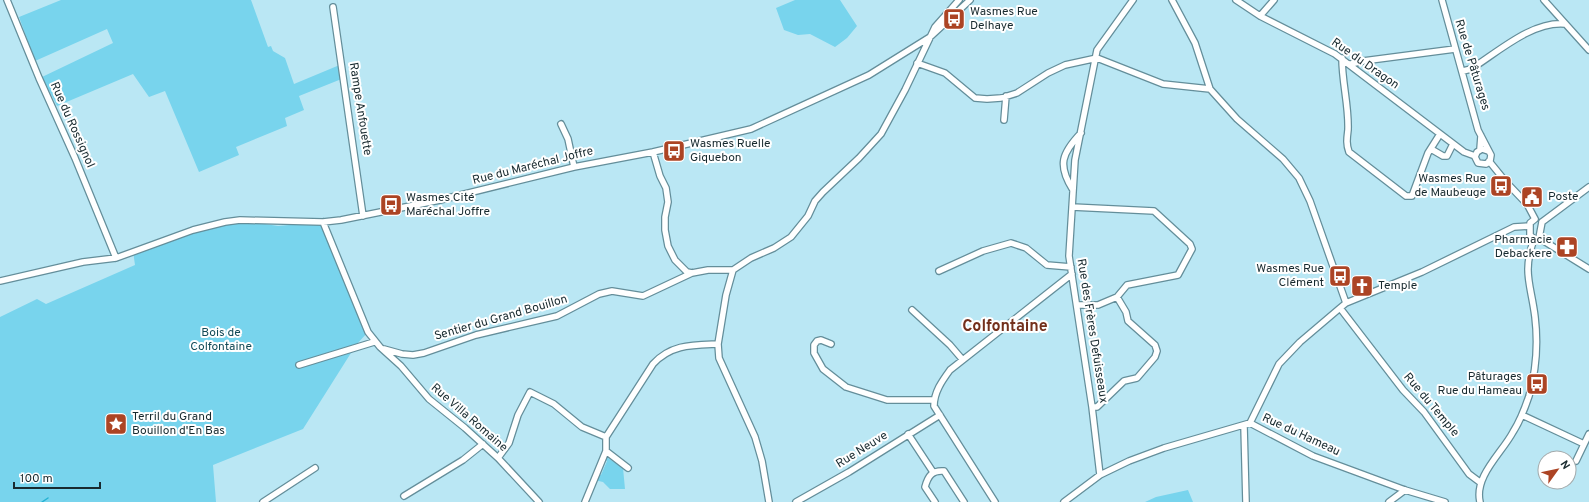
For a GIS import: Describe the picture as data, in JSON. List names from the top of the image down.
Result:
{
  "streets": {
    "street": [
      "Rue du Dragon",
      "Rue de Pâturages",
      "Rampe Anfouette",
      "Rue du Rossignol",
      "Rue du Maréchal Joffre",
      "Sentier du Grand Bouillon",
      "Rue des Frères Defuisseaux",
      "Rue du Temple",
      "Rue Villa Romaine",
      "Rue du Hameau",
      "Rue Neuve"
    ]
  },
  "crossings": [
    ["Rue du Dragon", "Rue de Pâturages"],
    ["Rampe Anfouette", "Rue du Maréchal Joffre"],
    ["Rue du Rossignol", "Rue du Maréchal Joffre"],
    ["Rue du Maréchal Joffre", "Rue Villa Romaine"],
    ["Sentier du Grand Bouillon", "Rue Villa Romaine"],
    ["Rue des Frères Defuisseaux", "Rue du Hameau"]
  ],
  "districts": ["Colfontaine"],
  "parks": ["Bois de Colfontaine"],
  "places": {
    "bus stop": [
      "Wasmes Rue Delhaye",
      "Wasmes Ruelle Giquebon",
      "Wasmes Rue de Maubeuge",
      "Wasmes Cité Maréchal Joffre",
      "Wasmes Rue Clément",
      "Pâturages Rue du Hameau"
    ],
    "public building": ["Poste"],
    "pharmacy": ["Pharmacie Debackere"],
    "church": ["Temple"],
    "place": ["Terril du Grand Bouillon d'En Bas"]
  },
  "scale_bar": "100 m",
  "north": "top right"
}
